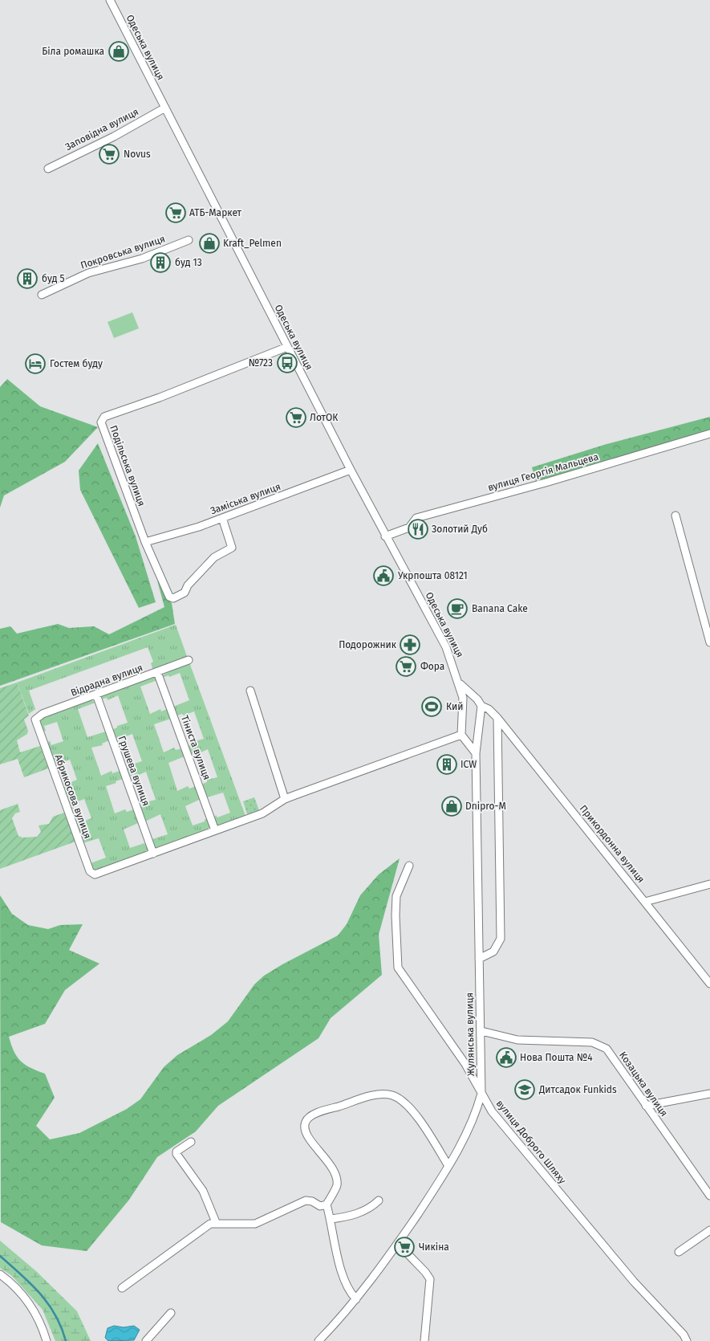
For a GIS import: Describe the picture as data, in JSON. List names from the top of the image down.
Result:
{
  "streets": {
    "street": [
      "Одеська вулиця",
      "Заповідна вулиця",
      "Покровська вулиця",
      "Подільська вулиця",
      "вулиця Георгія Мальцева",
      "Заміська вулиця",
      "Відрадна вулиця",
      "Тіниста вулиця",
      "Грушева вулиця",
      "Абрикосова вулиця",
      "Прикордонна вулиця",
      "Жулянська вулиця",
      "Козацька вулиця",
      "вулиця Доброго Шляху"
    ]
  },
  "crossings": [
    ["Одеська вулиця", "Заповідна вулиця"],
    ["Одеська вулиця", "Подільська вулиця"],
    ["Одеська вулиця", "вулиця Георгія Мальцева"],
    ["Одеська вулиця", "Заміська вулиця"],
    ["Одеська вулиця", "Прикордонна вулиця"],
    ["Подільська вулиця", "Заміська вулиця"],
    ["Відрадна вулиця", "Тіниста вулиця"],
    ["Відрадна вулиця", "Грушева вулиця"],
    ["Відрадна вулиця", "Абрикосова вулиця"],
    ["Грушева вулиця", "Абрикосова вулиця"],
    ["Прикордонна вулиця", "Жулянська вулиця"],
    ["Жулянська вулиця", "Козацька вулиця"],
    ["Жулянська вулиця", "вулиця Доброго Шляху"]
  ],
  "places": {
    "shop": ["Біла ромашка", "Kraft_Pelmen", "Dnipro-M"],
    "supermarket": [
      "Novus",
      "АТБ-Маркет",
      "ЛотОК",
      "Фора",
      "Чикіна"
    ],
    "building": ["буд 13", "буд 5", "ICW"],
    "bus stop": ["№723"],
    "hotel": ["Гостем буду"],
    "restaurant": ["Золотий Дуб"],
    "public building": ["Укрпошта 08121", "Нова Пошта №4"],
    "cafe": ["Banana Cake"],
    "pharmacy": ["Подорожник"],
    "sports": ["Кий"],
    "school or university": ["Дитсадок Funkids"]
  }
}
